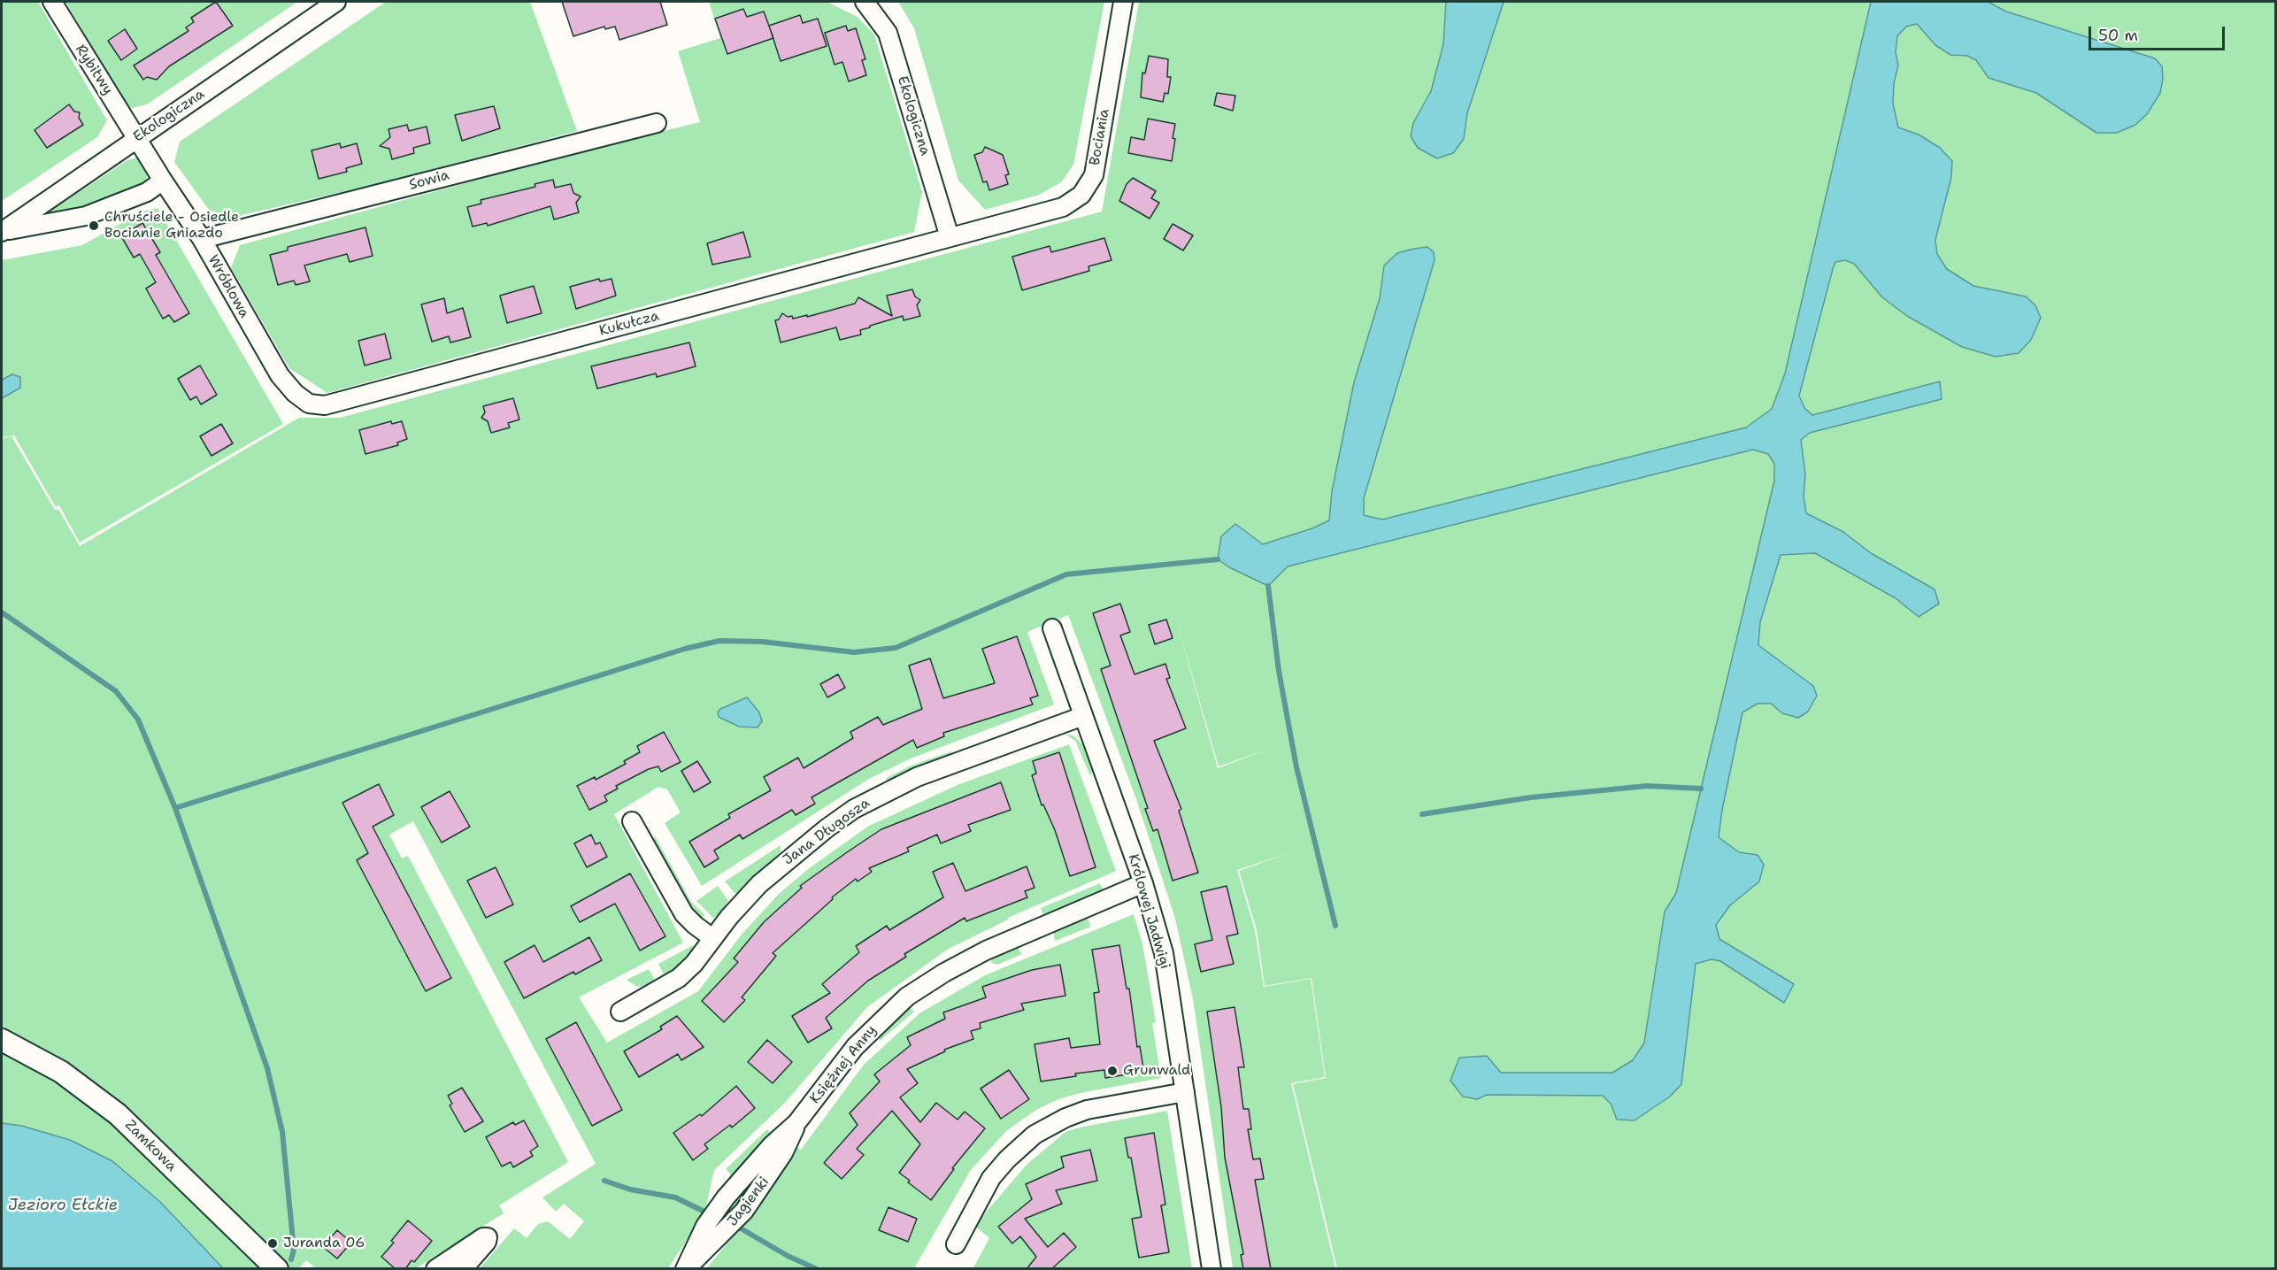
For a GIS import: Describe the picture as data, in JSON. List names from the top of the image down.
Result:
{
  "streets": {
    "street": [
      "Rybitwy",
      "Ekologiczna",
      "Bociania",
      "Sowia",
      "Wróblowa",
      "Kukułcza",
      "Jana Długosza",
      "Królowej Jadwigi",
      "Księżnej Anny",
      "Zamkowa",
      "Jagienki"
    ]
  },
  "crossings": [
    ["Rybitwy", "Ekologiczna"],
    ["Rybitwy", "Wróblowa"],
    ["Ekologiczna", "Bociania"],
    ["Ekologiczna", "Wróblowa"],
    ["Ekologiczna", "Kukułcza"],
    ["Bociania", "Kukułcza"],
    ["Sowia", "Wróblowa"],
    ["Wróblowa", "Kukułcza"],
    ["Jana Długosza", "Królowej Jadwigi"],
    ["Królowej Jadwigi", "Księżnej Anny"],
    ["Księżnej Anny", "Jagienki"]
  ],
  "water": ["Jezioro Ełckie"],
  "places": ["Chruściele - Osiedle Bocianie Gniazdo", "Grunwald", "Juranda 06"],
  "scale_bar": "50 m"
}
